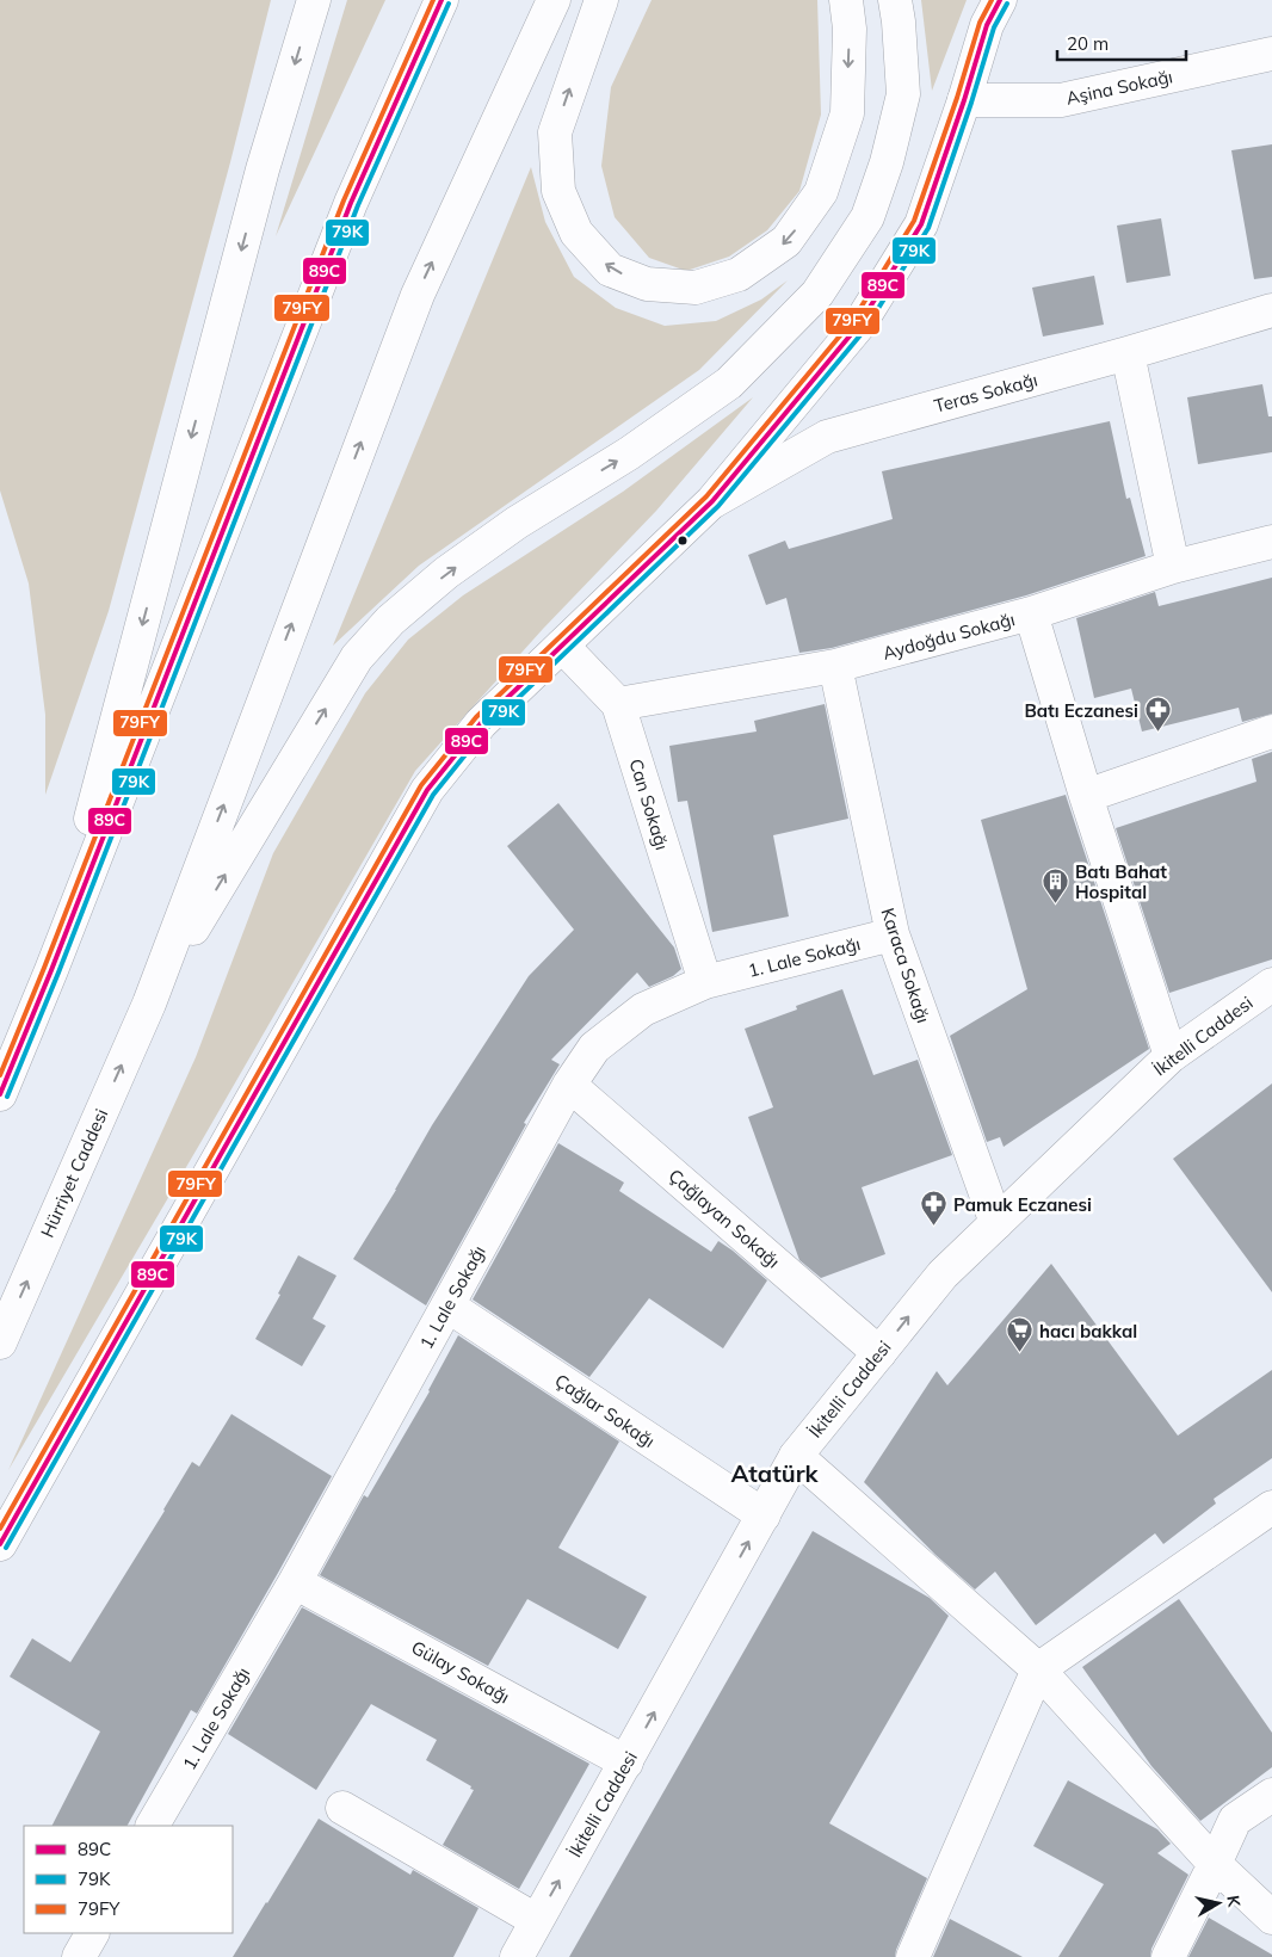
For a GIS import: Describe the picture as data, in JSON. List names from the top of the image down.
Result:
{
  "streets": {
    "main road": [
      "Aşina Sokağı",
      "Teras Sokağı",
      "Aydoğdu Sokağı",
      "Can Sokağı",
      "1. Lale Sokağı",
      "Karaca Sokağı",
      "İkitelli Caddesi",
      "Hürriyet Caddesi",
      "Çağlayan Sokağı",
      "Çağlar Sokağı",
      "Gülay Sokağı"
    ]
  },
  "crossings": [
    ["Aydoğdu Sokağı", "Can Sokağı"],
    ["Aydoğdu Sokağı", "Karaca Sokağı"],
    ["Can Sokağı", "1. Lale Sokağı"],
    ["1. Lale Sokağı", "Karaca Sokağı"],
    ["1. Lale Sokağı", "Çağlayan Sokağı"],
    ["1. Lale Sokağı", "Çağlar Sokağı"],
    ["1. Lale Sokağı", "Gülay Sokağı"],
    ["Karaca Sokağı", "İkitelli Caddesi"],
    ["İkitelli Caddesi", "Çağlayan Sokağı"],
    ["İkitelli Caddesi", "Çağlar Sokağı"],
    ["İkitelli Caddesi", "Gülay Sokağı"]
  ],
  "one_way": ["İkitelli Caddesi"],
  "districts": ["Atatürk"],
  "places": {
    "pharmacy": ["Batı Eczanesi", "Pamuk Eczanesi"],
    "building": ["Batı Bahat Hospital"],
    "supermarket": ["hacı bakkal"]
  },
  "lines": ["transit line 89C", "transit line 79FY", "transit line 79K"],
  "legend": ["89C", "79K", "79FY"],
  "scale_bar": "20 m",
  "north": "right"
}
